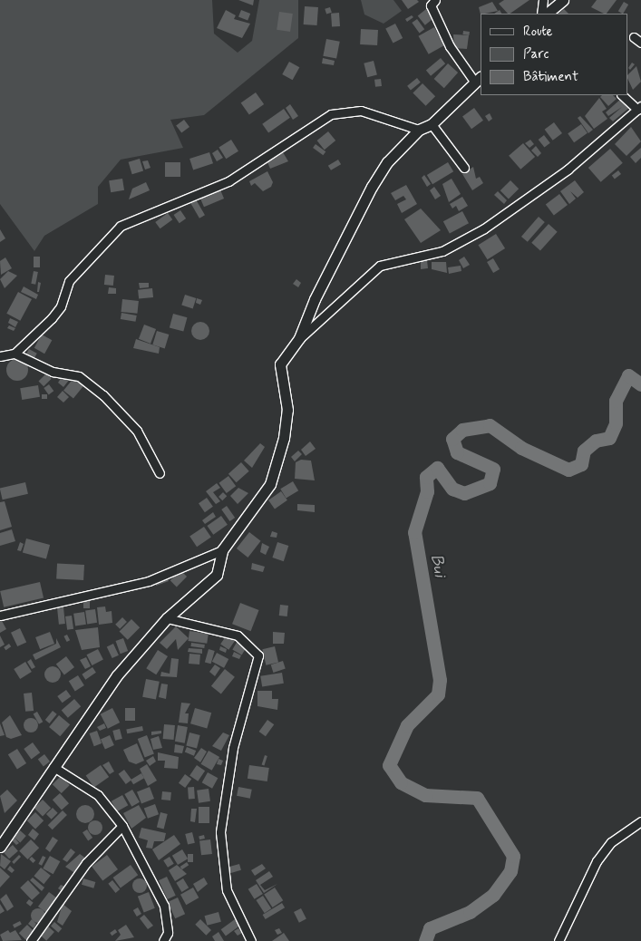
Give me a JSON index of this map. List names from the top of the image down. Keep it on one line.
{"water":["Bui"],"legend":["Route","Parc","Bâtiment"]}
